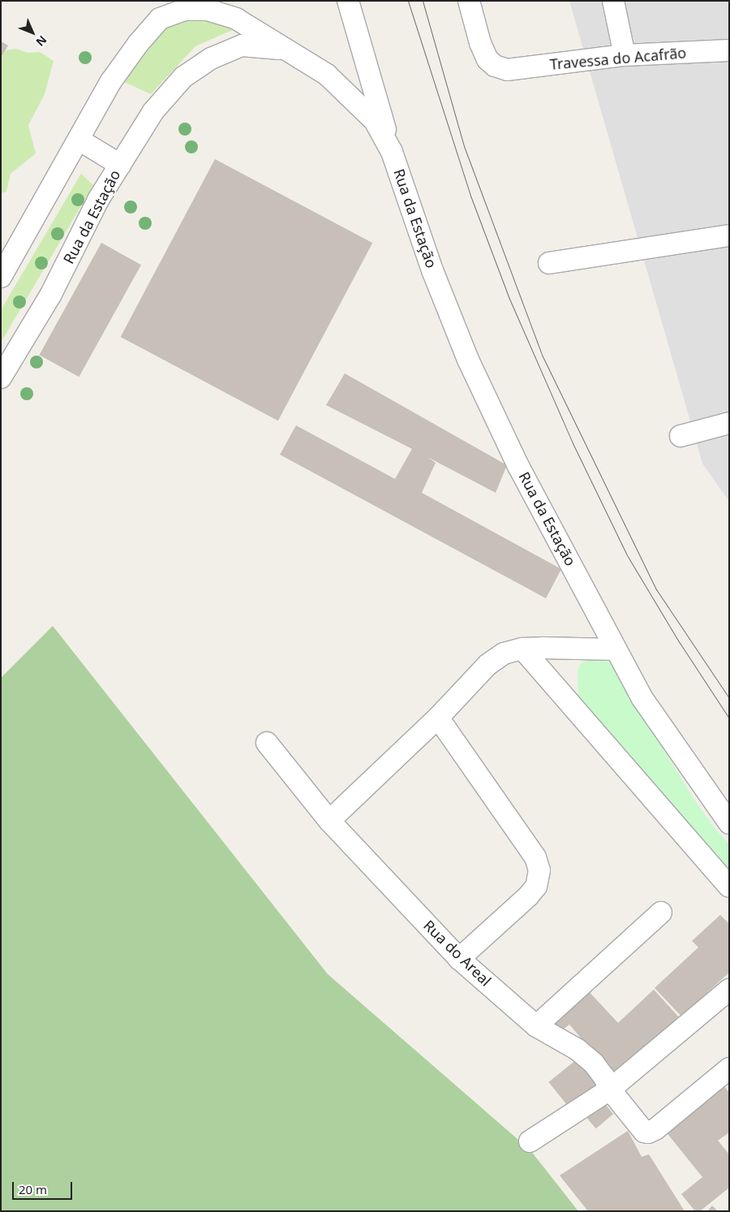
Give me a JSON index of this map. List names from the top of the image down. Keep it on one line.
{"streets":{"street":["Travessa do Acafrão","Rua da Estação","Rua do Areal"]},"scale_bar":"20 m","north":"bottom right"}
